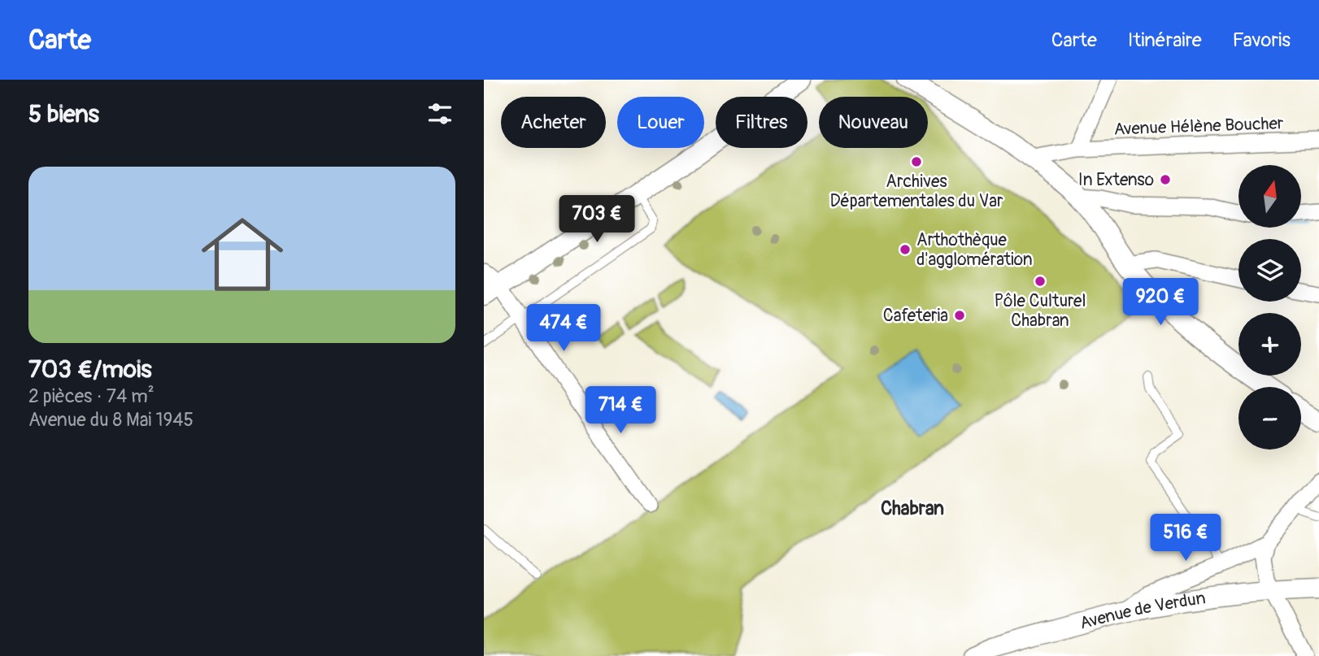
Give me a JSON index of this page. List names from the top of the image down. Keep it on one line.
{"streets":{"street":["Avenue Hélène Boucher","Avenue de Verdun"]},"districts":["Chabran"],"places":["Archives Départementales du Var","In Extenso","Arthothèque d'agglomération","Pôle Culturel Chabran","Cafeteria"],"north":"top","page":{"header":"Carte","nav":["Carte","Itinéraire","Favoris"],"heading":"5 biens","chip":["Acheter","Louer","Filtres","Nouveau"],"list":[{"name":"703 €/mois","note":"2 pièces · 74 m² · Avenue du 8 Mai 1945"}],"map_buttons":["+","−"],"price":["703 €","920 €","474 €","714 €","516 €"]}}
